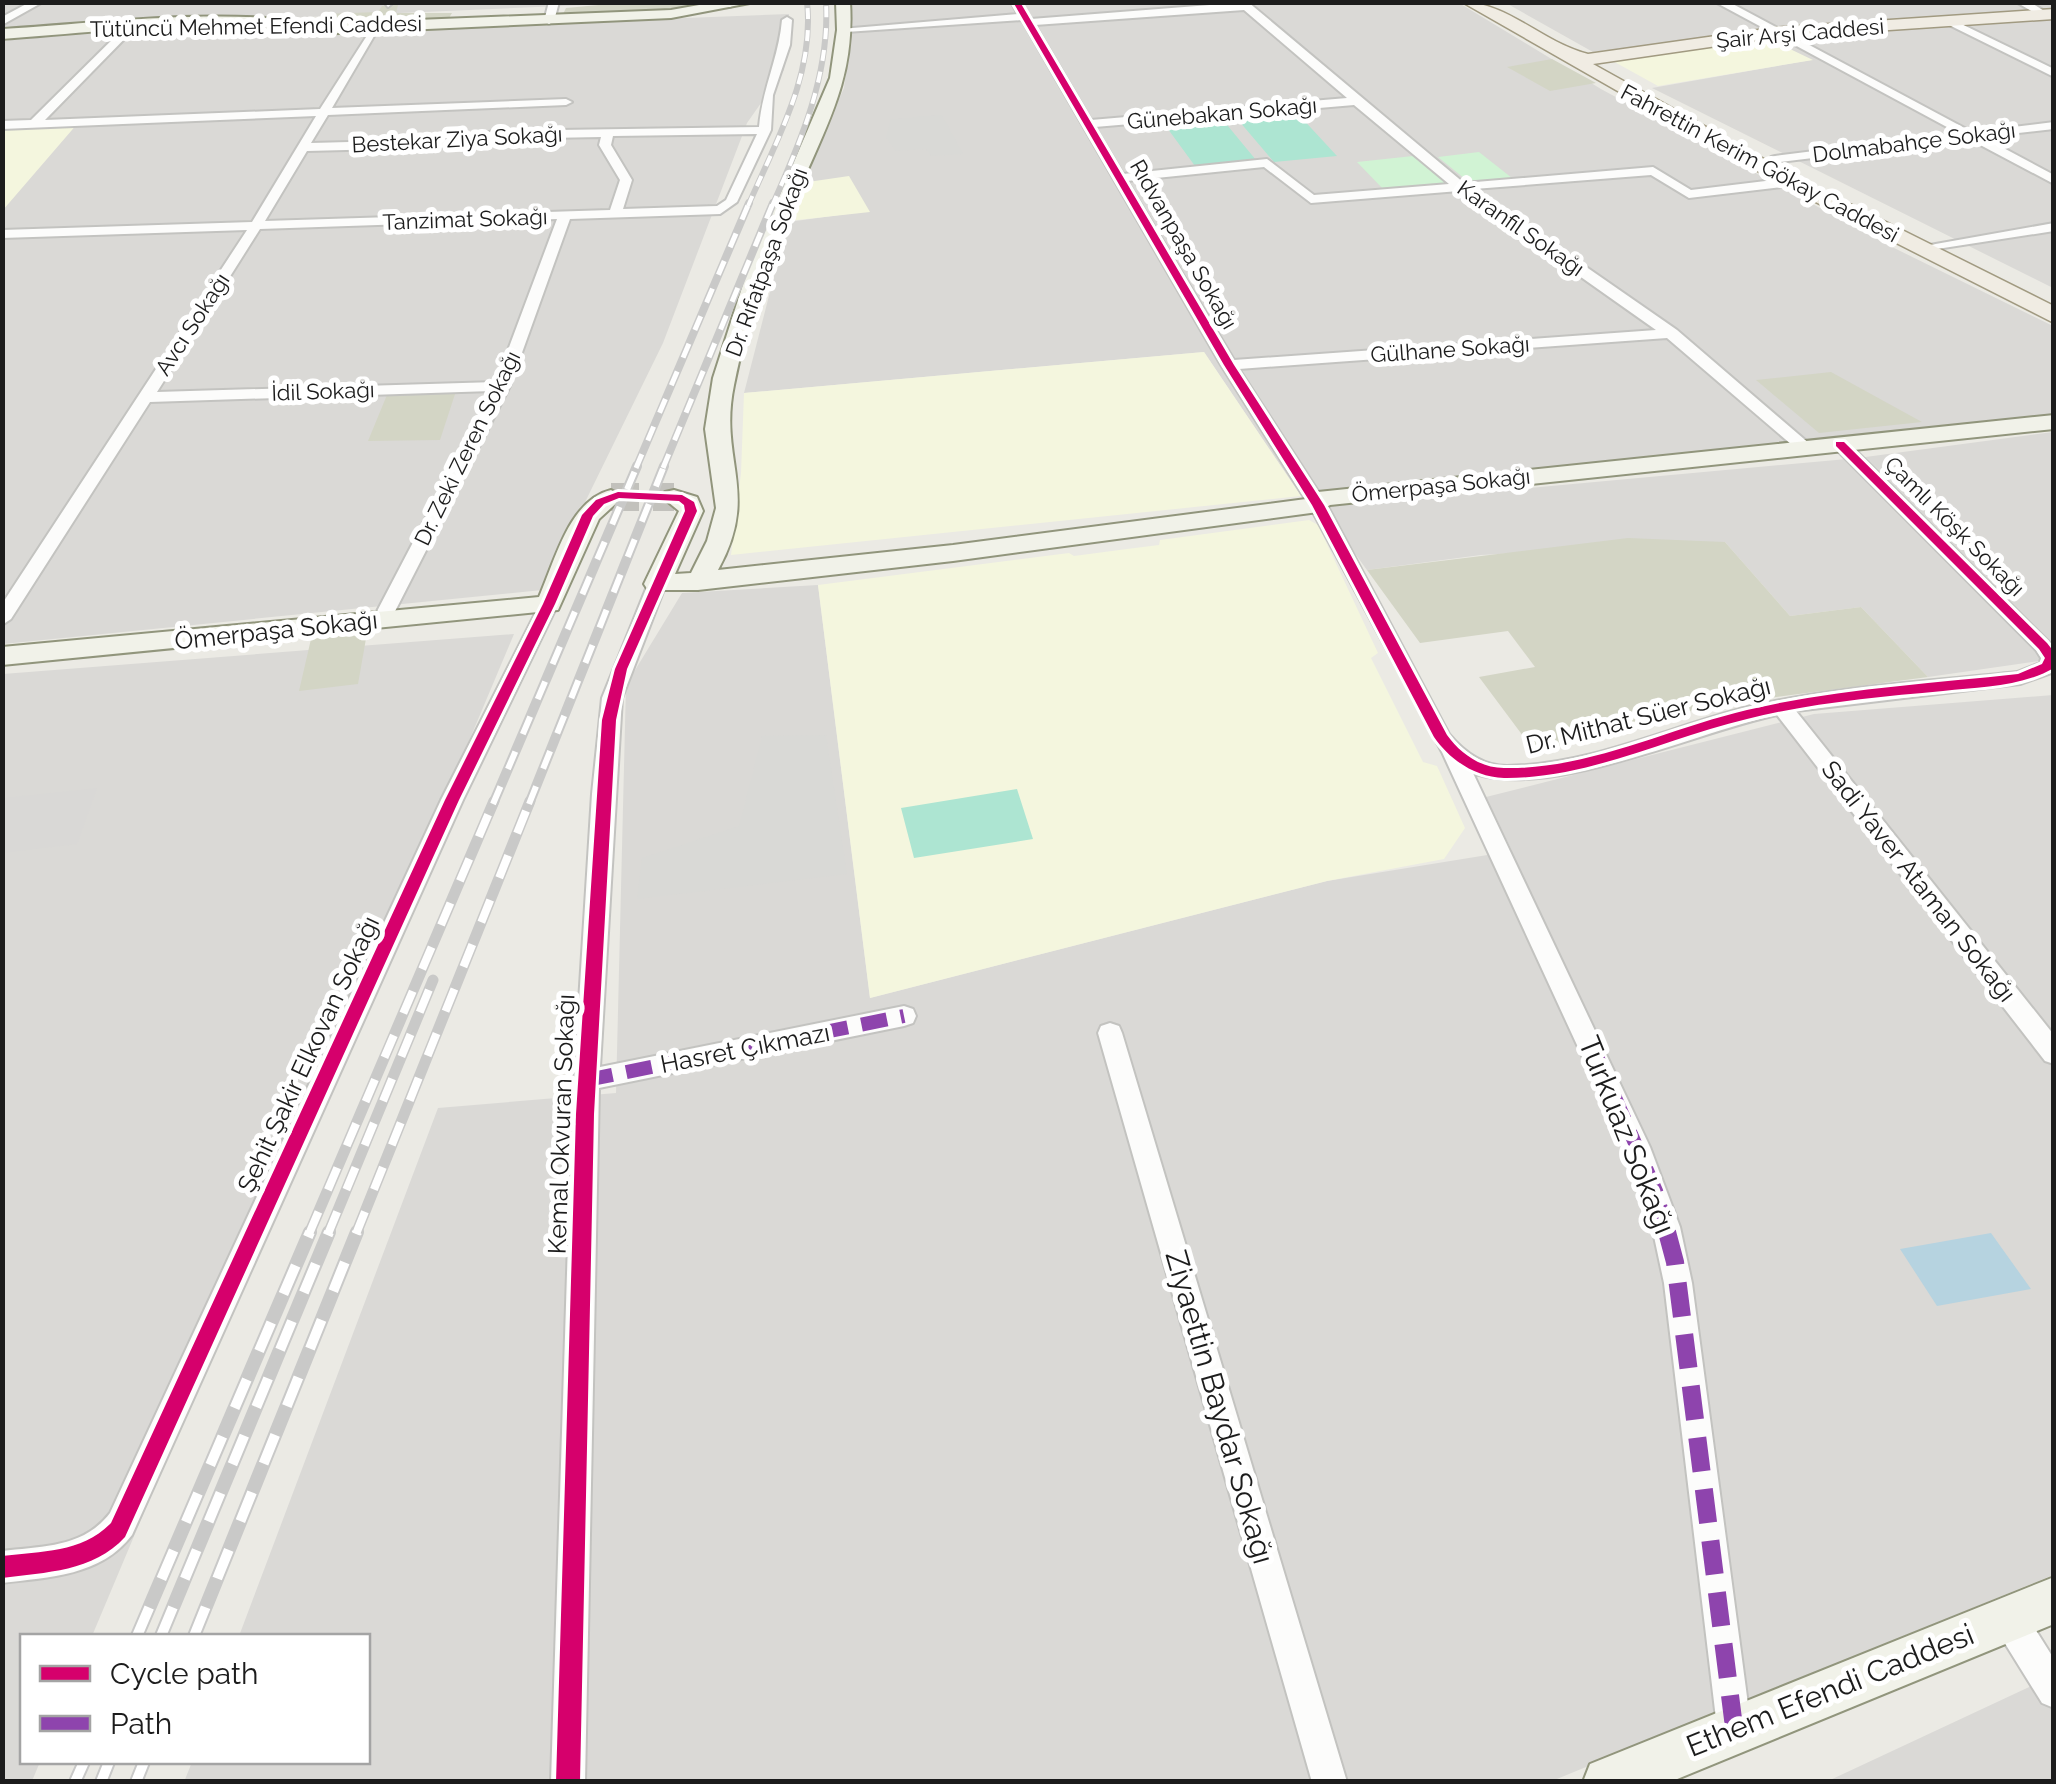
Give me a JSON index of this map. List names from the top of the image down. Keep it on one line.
{"streets":{"main road":["Şair Arşi Caddesi","Fahrettin Kerim Gökay Caddesi"],"street":["Tütüncü Mehmet Efendi Caddesi","Günebakan Sokağı","Bestekar Ziya Sokağı","Dolmabahçe Sokağı","Tanzimat Sokağı","Karanfil Sokağı","Rıdvanpaşa Sokağı","Dr. Rıfatpaşa Sokağı","Avcı Sokağı","Gülhane Sokağı","İdil Sokağı","Dr. Zeki Zeren Sokağı","Ömerpaşa Sokağı","Çamlı Köşk Sokağı","Dr. Mithat Süer Sokağı","Sadi Yaver Ataman Sokağı","Hasret Çıkmazı","Şehit Şakir Elkovan Sokağı","Kemal Okvuran Sokağı","Turkuaz Sokağı","Ziyaettin Baydar Sokağı","Ethem Efendi Caddesi"]},"crossings":[["Tütüncü Mehmet Efendi Caddesi","Avcı Sokağı"],["Şair Arşi Caddesi","Fahrettin Kerim Gökay Caddesi"],["Günebakan Sokağı","Karanfil Sokağı"],["Günebakan Sokağı","Rıdvanpaşa Sokağı"],["Bestekar Ziya Sokağı","Tanzimat Sokağı"],["Bestekar Ziya Sokağı","Avcı Sokağı"],["Dolmabahçe Sokağı","Fahrettin Kerim Gökay Caddesi"],["Tanzimat Sokağı","Avcı Sokağı"],["Tanzimat Sokağı","Dr. Zeki Zeren Sokağı"],["Karanfil Sokağı","Gülhane Sokağı"],["Karanfil Sokağı","Ömerpaşa Sokağı"],["Rıdvanpaşa Sokağı","Gülhane Sokağı"],["Rıdvanpaşa Sokağı","Ömerpaşa Sokağı"],["Dr. Rıfatpaşa Sokağı","Ömerpaşa Sokağı"],["Avcı Sokağı","İdil Sokağı"],["İdil Sokağı","Dr. Zeki Zeren Sokağı"],["Dr. Zeki Zeren Sokağı","Ömerpaşa Sokağı"],["Ömerpaşa Sokağı","Çamlı Köşk Sokağı"],["Ömerpaşa Sokağı","Şehit Şakir Elkovan Sokağı"],["Ömerpaşa Sokağı","Kemal Okvuran Sokağı"],["Dr. Mithat Süer Sokağı","Sadi Yaver Ataman Sokağı"],["Dr. Mithat Süer Sokağı","Turkuaz Sokağı"],["Hasret Çıkmazı","Kemal Okvuran Sokağı"],["Turkuaz Sokağı","Ethem Efendi Caddesi"]],"legend":["Cycle path","Path"]}
